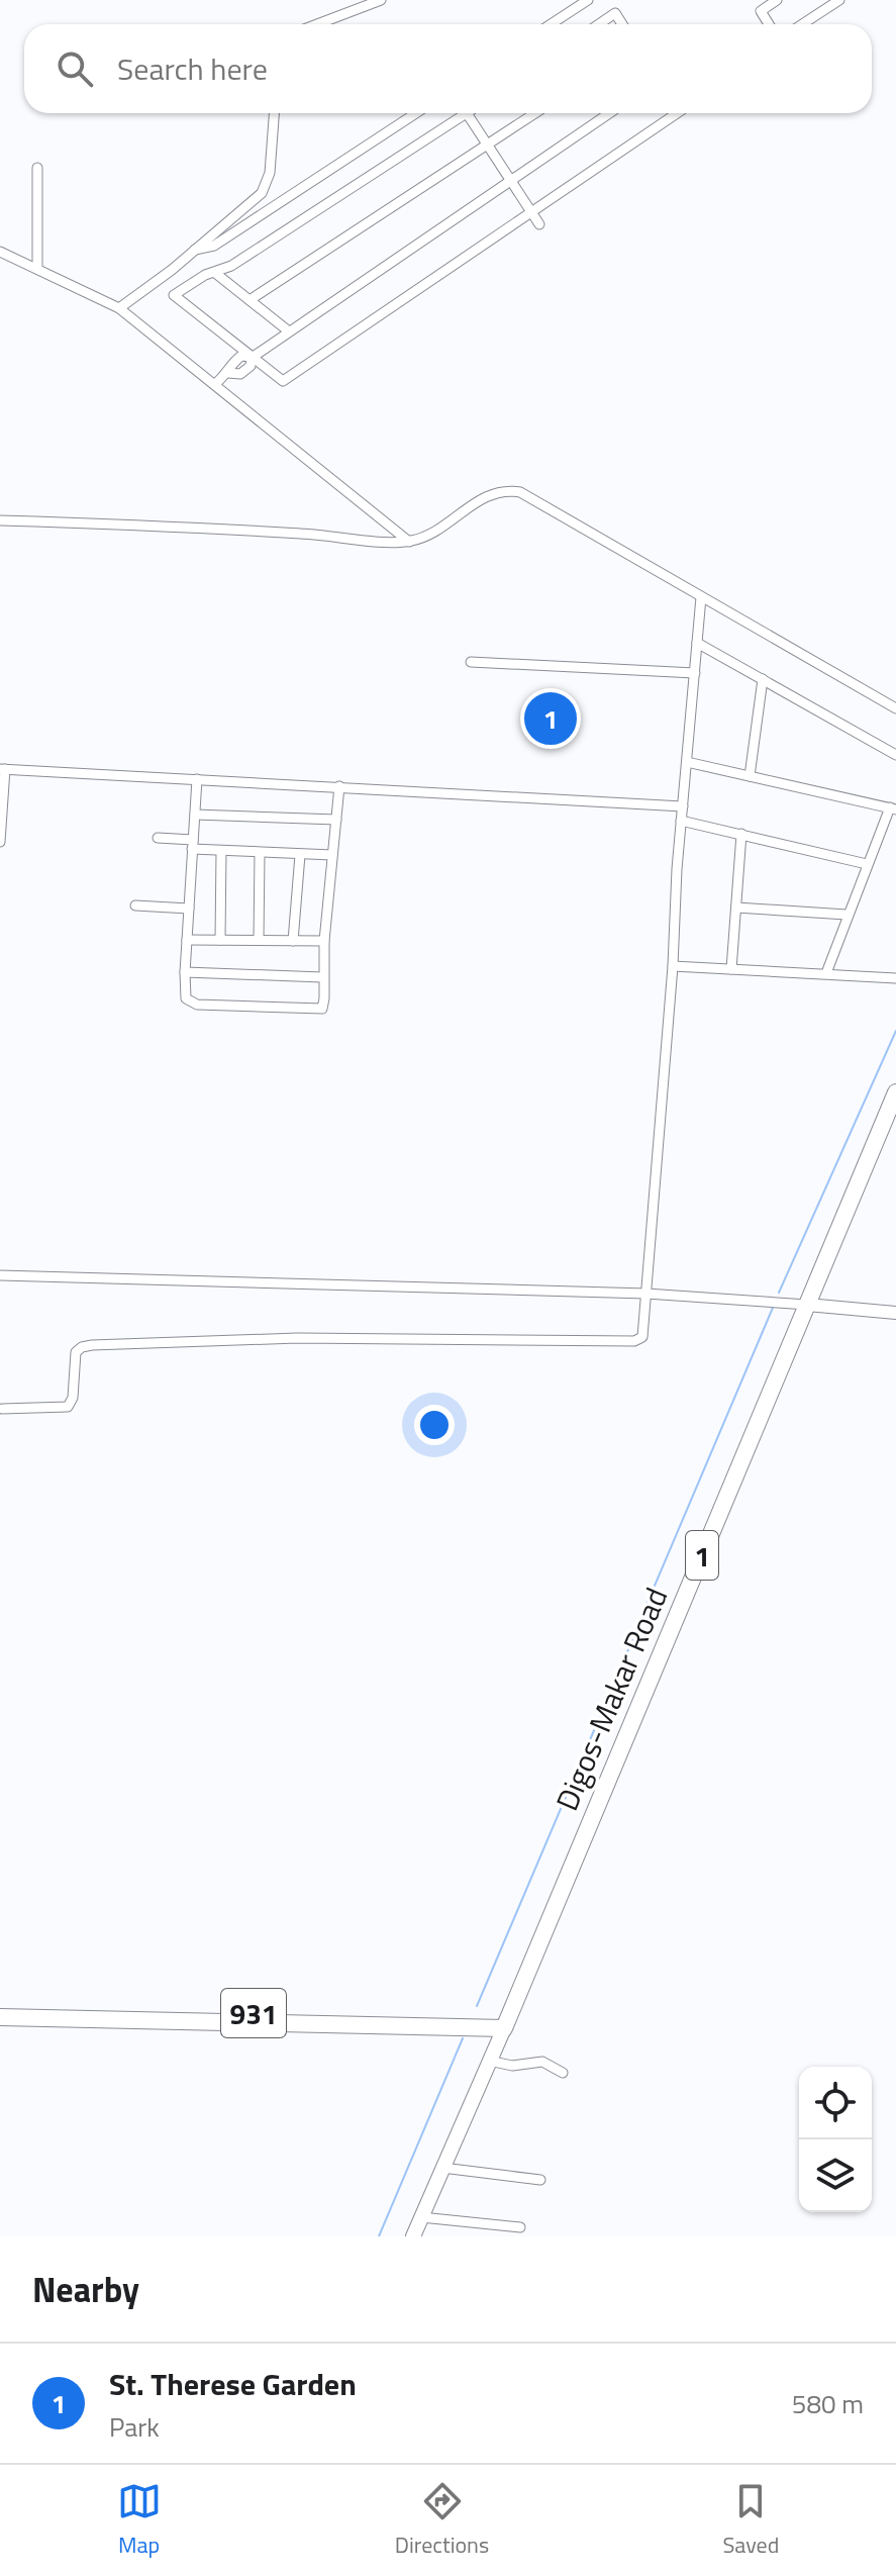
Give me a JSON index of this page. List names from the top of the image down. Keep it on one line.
{"streets":{"highway":["1","Digos-Makar Road","931"]},"crossings":[["Digos-Makar Road","931"]],"page":{"search":"Search here","pins":"1","heading":"Nearby","list":[{"mark":"1","name":"St. Therese Garden","note":"Park","value":"580 m"}],"nav":["Map","Directions","Saved"]}}
